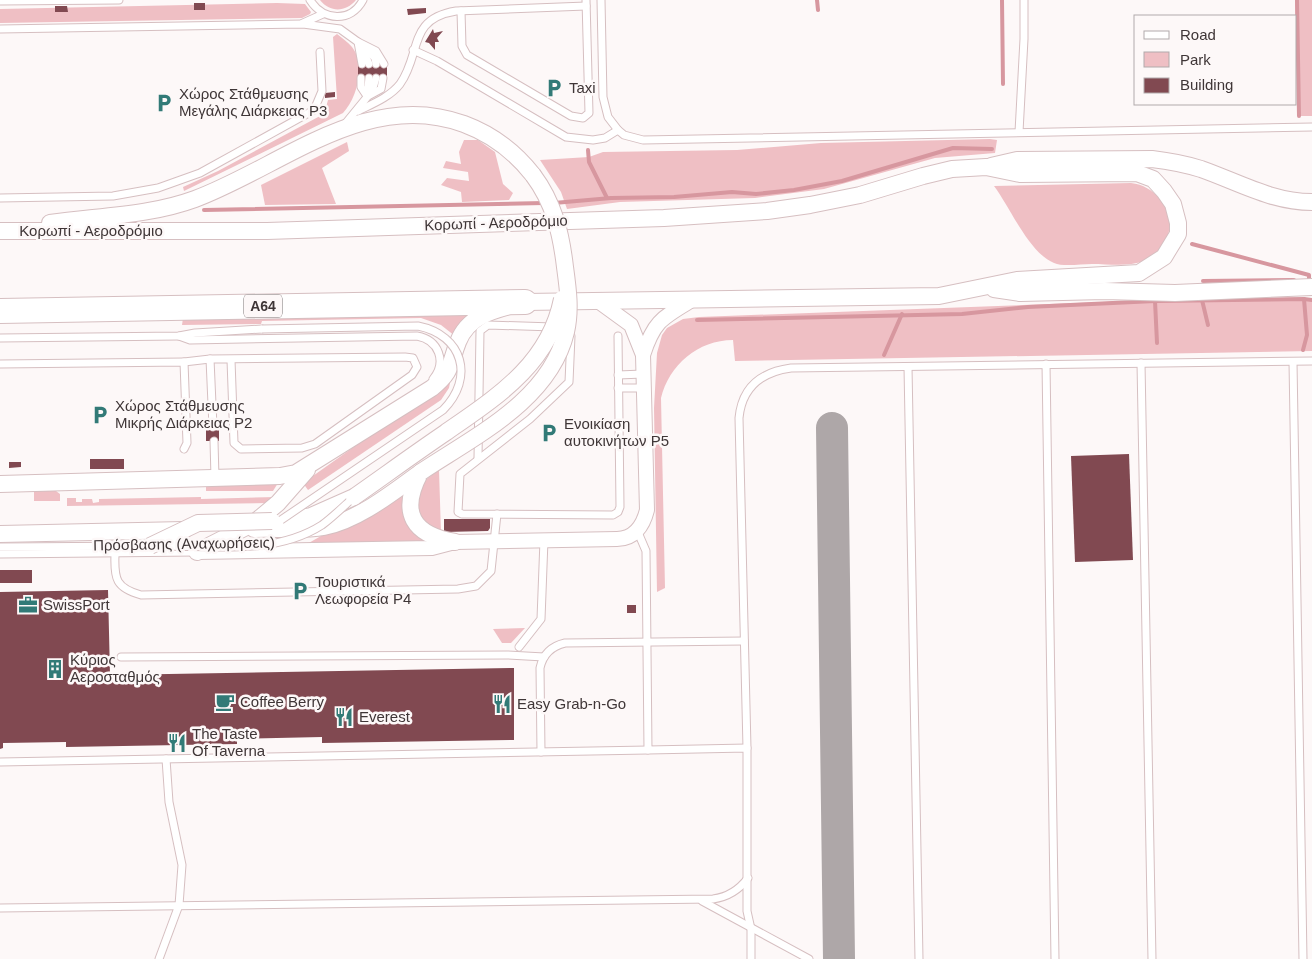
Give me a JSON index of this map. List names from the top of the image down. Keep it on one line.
{"streets":{"highway":["Α64"],"street":["Κορωπί - Αεροδρόμιο","Πρόσβασης (Αναχωρήσεις)"]},"places":{"parking":["Taxi","Χώρος Στάθμευσης Μεγάλης Διάρκειας P3","Χώρος Στάθμευσης Μικρής Διάρκειας P2","Ενοικίαση αυτοκινήτων P5","Τουριστικά Λεωφορεία P4"],"office":["SwissPort"],"building":["Κύριος Αεροσταθμός"],"cafe":["Coffee Berry"],"restaurant":["Easy Grab-n-Go","Everest","The Taste Of Taverna"]},"legend":["Road","Park","Building"]}
